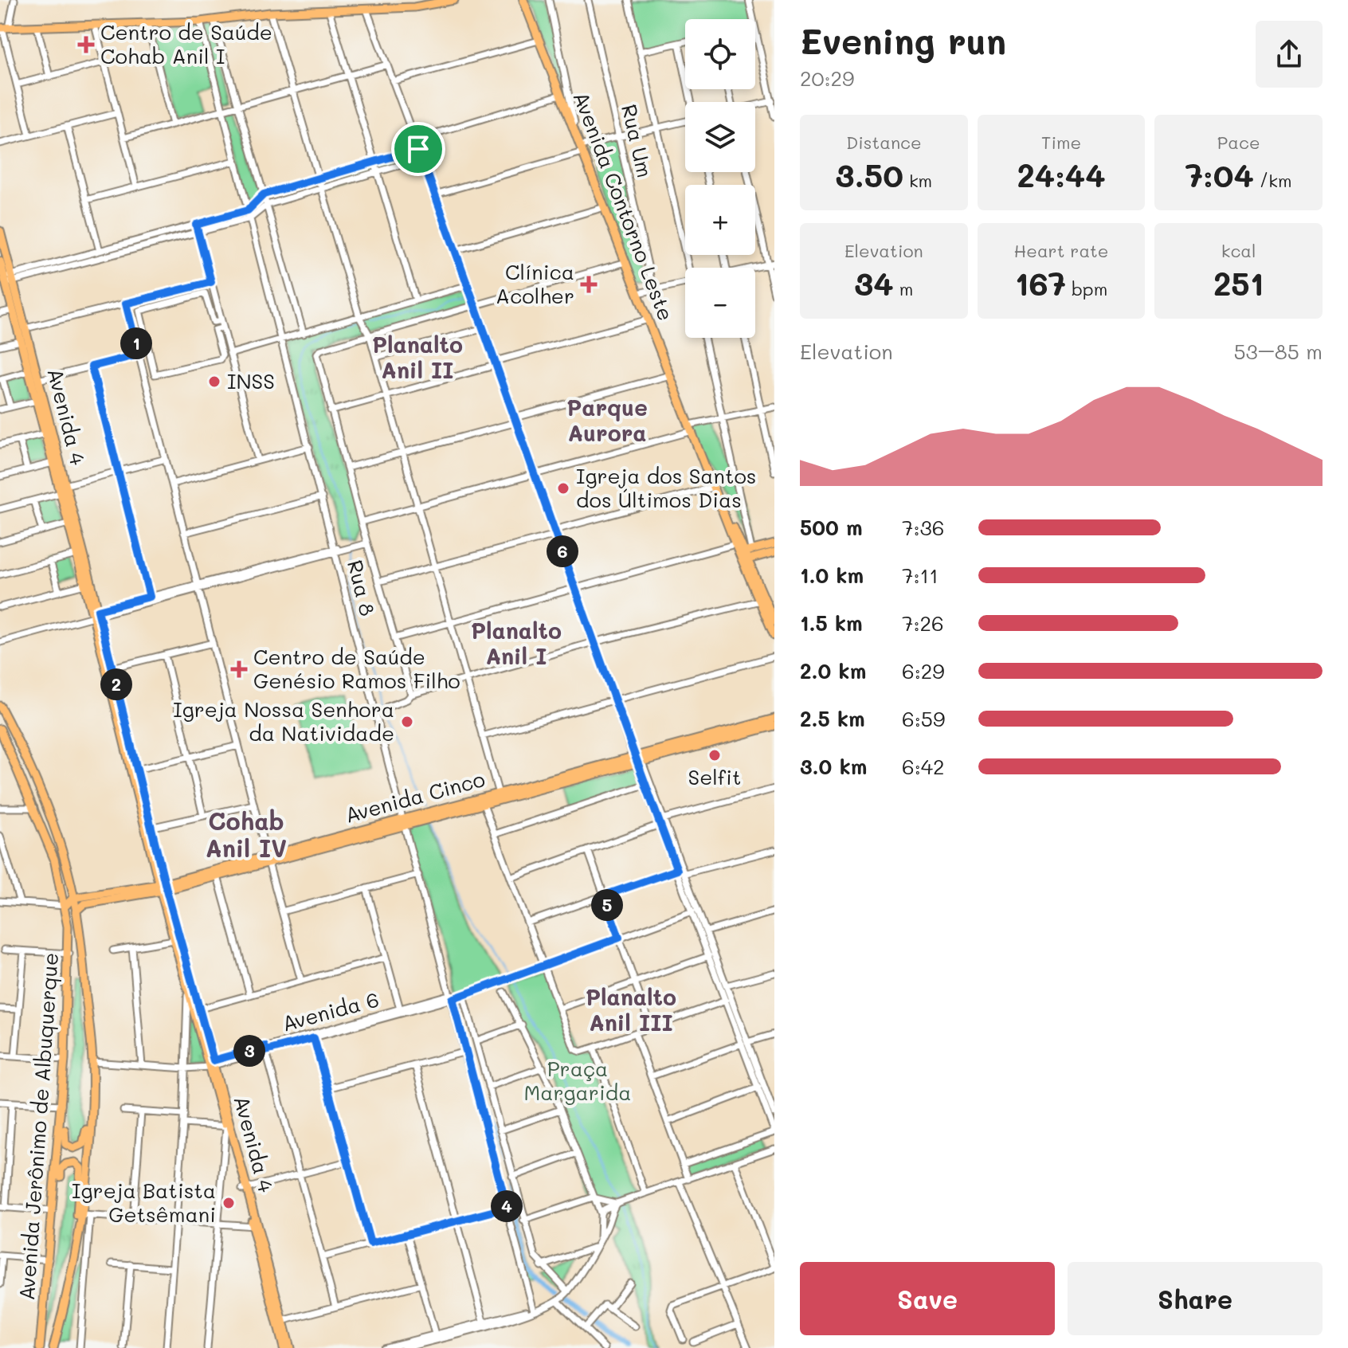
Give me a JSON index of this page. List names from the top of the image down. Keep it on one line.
{"streets":{"main road":["Avenida Contorno Leste","Avenida 4","Avenida Cinco","Avenida Jerônimo de Albuquerque"],"street":["Rua Um","Rua 8","Avenida 6"]},"crossings":[["Avenida 4","Avenida Cinco"],["Avenida 4","Avenida 6"],["Rua 8","Avenida Cinco"],["Rua 8","Avenida 6"],["Avenida Cinco","Avenida Jerônimo de Albuquerque"],["Avenida 6","Avenida Jerônimo de Albuquerque"]],"districts":["Planalto Anil II","Parque Aurora","Planalto Anil I","Cohab Anil IV","Planalto Anil III"],"parks":["Praça Margarida"],"places":{"health":["Centro de Saúde Cohab Anil I","Clínica Acolher","Centro de Saúde Genésio Ramos Filho"],"other":["INSS","Igreja dos Santos dos Últimos Dias","Igreja Nossa Senhora da Natividade","Selfit","Igreja Batista Getsêmani"]},"page":{"heading":["Evening run","20:29"],"map_buttons":["+","−"],"stats":[["Distance","3.50 km"],["Time","24:44"],["Pace","7:04 /km"],["Elevation","34 m"],["Heart rate","167 bpm"],["kcal","251"]],"chart":["Elevation","53–85 m"],"pins":["1","6","2","5","3","4"],"list":[{"name":"500 m","note":"7:36"},{"name":"1.0 km","note":"7:11"},{"name":"1.5 km","note":"7:26"},{"name":"2.0 km","note":"6:29"},{"name":"2.5 km","note":"6:59"},{"name":"3.0 km","note":"6:42"}],"buttons":["Save","Share"]}}
